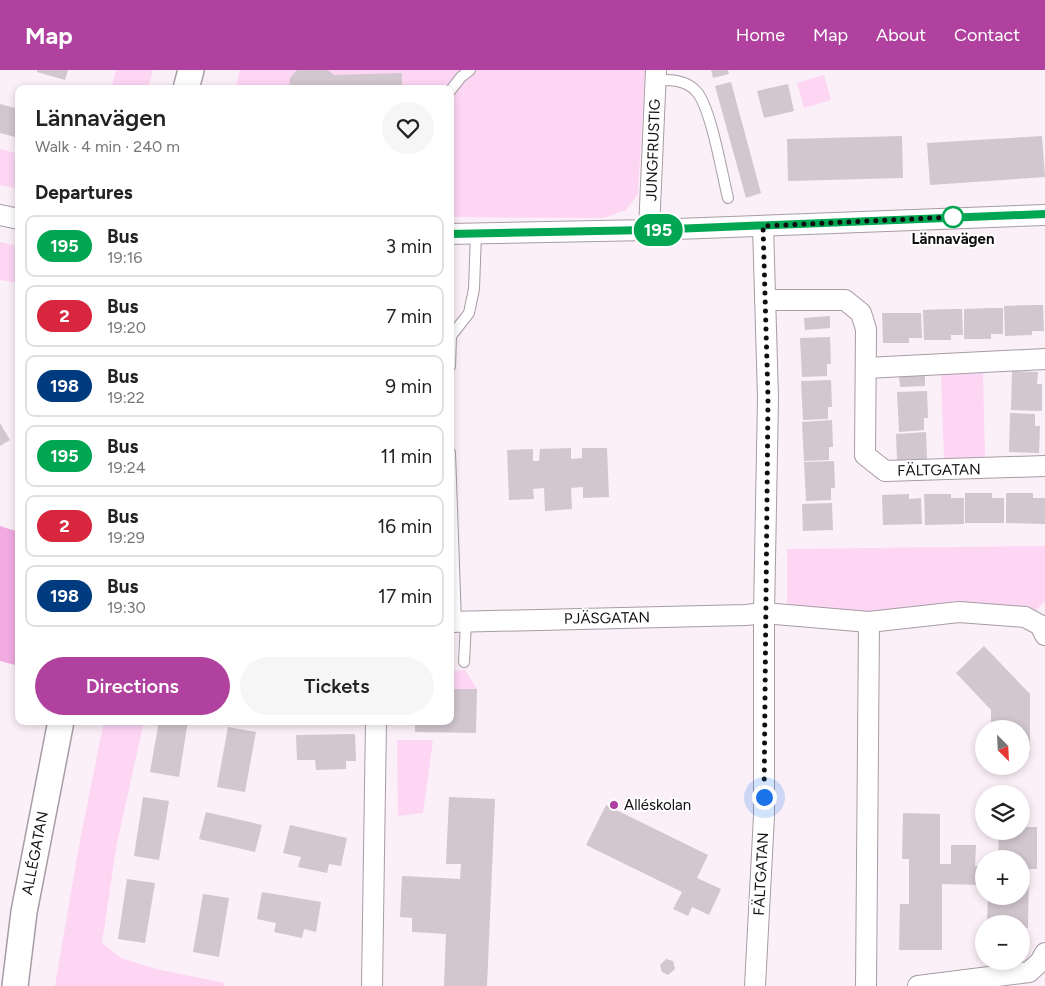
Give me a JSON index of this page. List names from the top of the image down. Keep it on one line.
{"streets":{"street":["JUNGFRUSTIG","FÄLTGATAN","PJÄSGATAN","ALLÉGATAN"]},"crossings":[["FÄLTGATAN","PJÄSGATAN"]],"places":["Lännavägen","Alléskolan"],"lines":["bus line 195"],"north":"bottom right","page":{"header":"Map","nav":["Home","Map","About","Contact"],"on_map":"195","heading":[["Lännavägen","Walk · 4 min · 240 m"],"Departures"],"list":[{"mark":"195","name":"Bus","note":"19:16","value":"3 min"},{"mark":"2","name":"Bus","note":"19:20","value":"7 min"},{"mark":"198","name":"Bus","note":"19:22","value":"9 min"},{"mark":"195","name":"Bus","note":"19:24","value":"11 min"},{"mark":"2","name":"Bus","note":"19:29","value":"16 min"},{"mark":"198","name":"Bus","note":"19:30","value":"17 min"}],"buttons":["Directions","Tickets"],"map_buttons":["+","−"]}}
